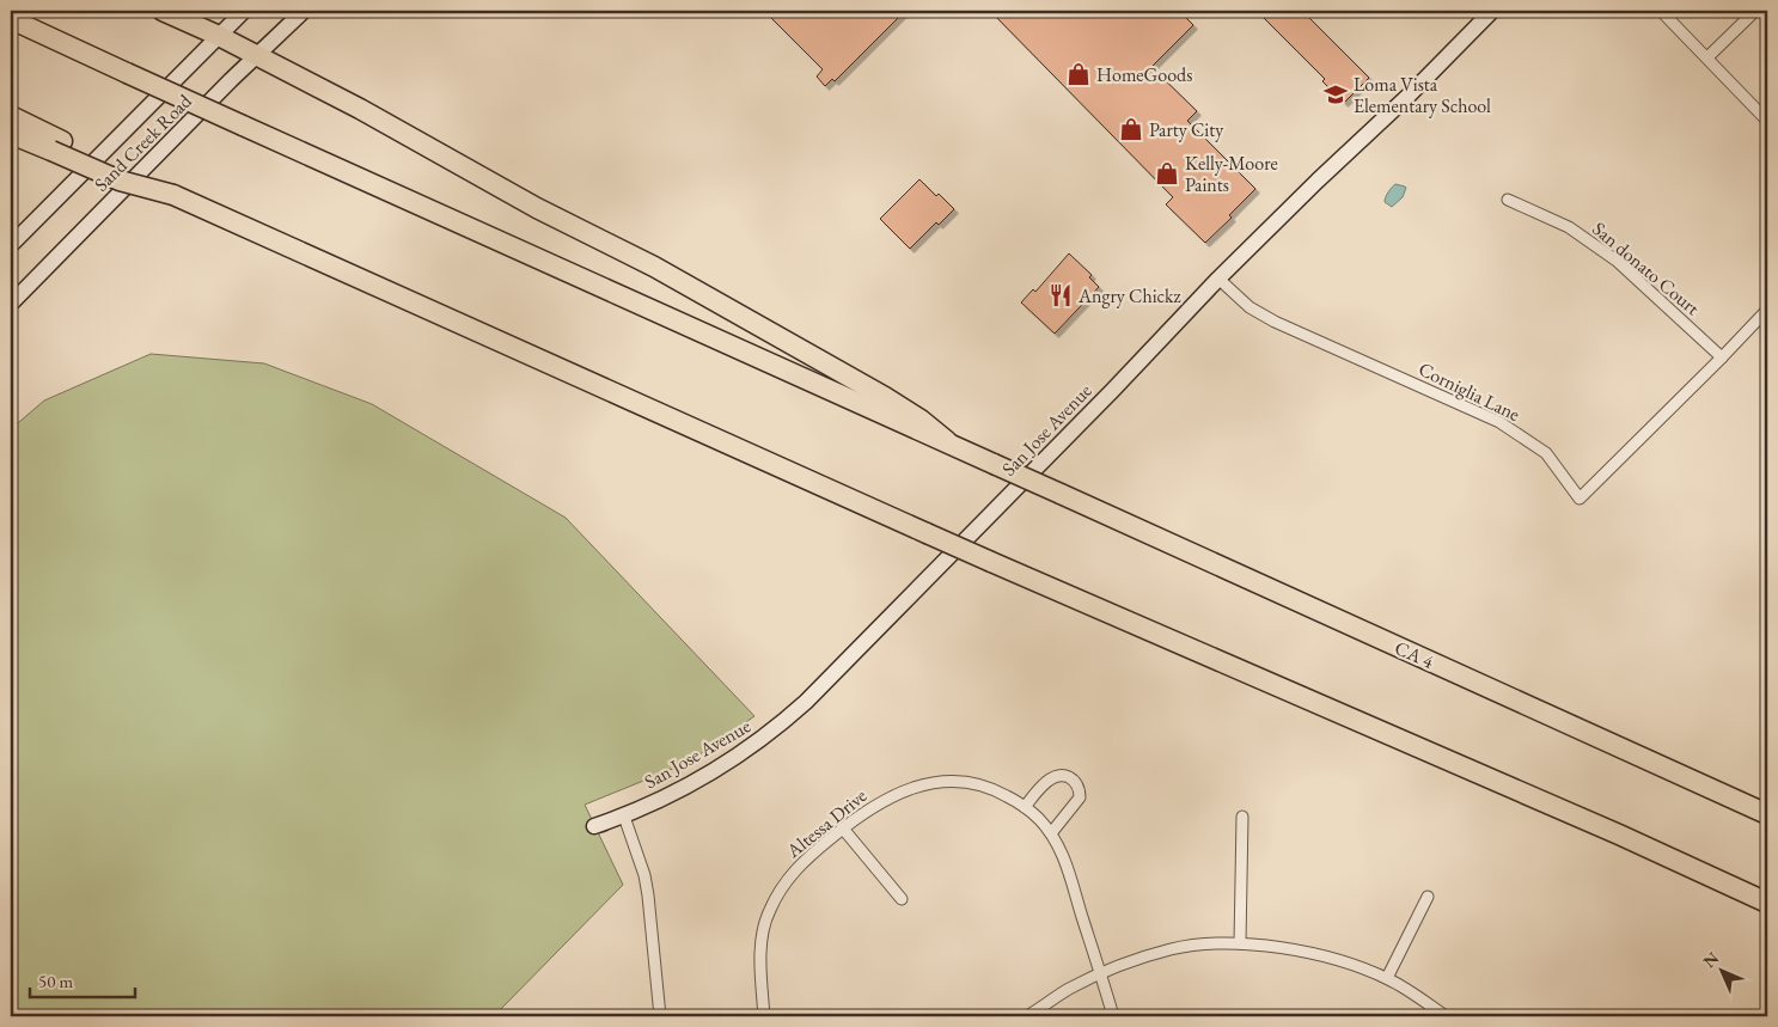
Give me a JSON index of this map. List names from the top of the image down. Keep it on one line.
{"streets":{"highway":["CA 4"],"street":["Sand Creek Road","San donato Court","Corniglia Lane","San Jose Avenue","Altessa Drive"]},"crossings":[["San donato Court","Corniglia Lane"],["Corniglia Lane","San Jose Avenue"]],"places":{"shop":["HomeGoods","Party City","Kelly-Moore Paints"],"school or university":["Loma Vista Elementary School"],"restaurant":["Angry Chickz"]},"scale_bar":"50 m","north":"top left"}
